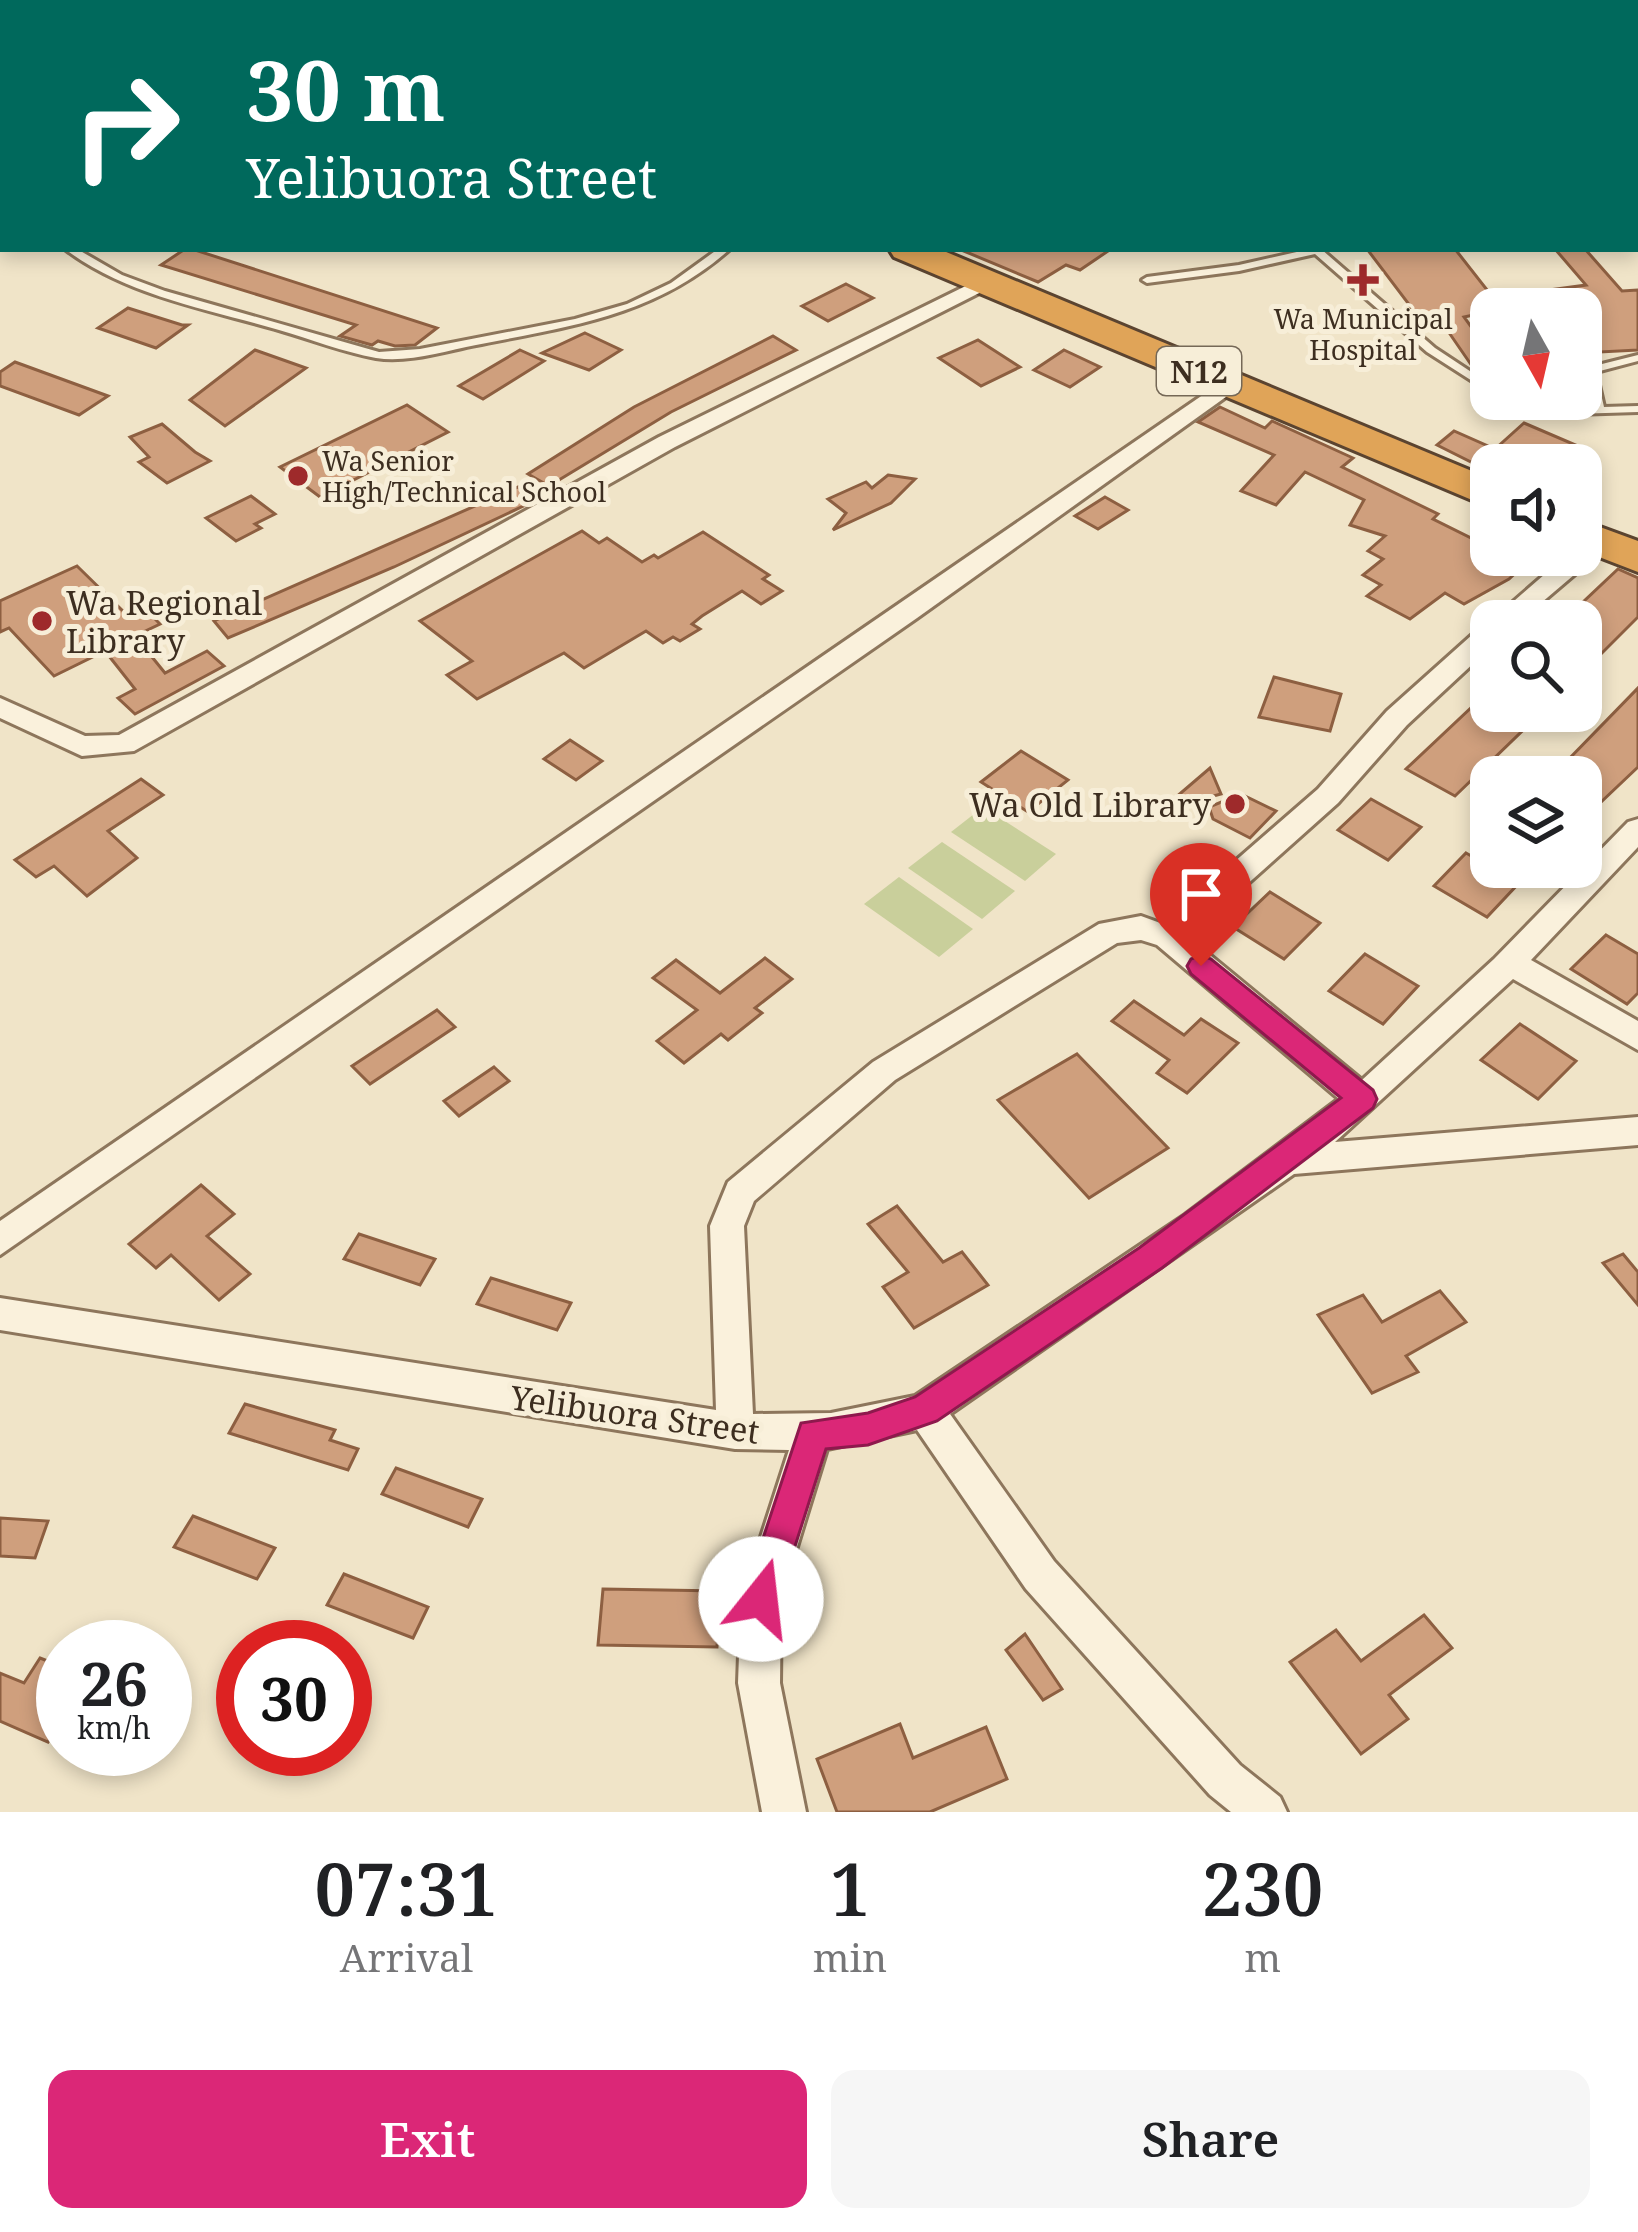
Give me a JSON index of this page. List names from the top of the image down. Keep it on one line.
{"streets":{"highway":["N12"],"street":["Yelibuora Street"]},"places":{"health":["Wa Municipal Hospital"],"other":["Wa Senior High/Technical School","Wa Regional Library","Wa Old Library"]},"north":"bottom","page":{"turn":["30 m","Yelibuora Street"],"speed":"26 km/h","limit":"30","eta":["07:31","Arrival","1","min","230","m"],"buttons":["Exit","Share"]}}
